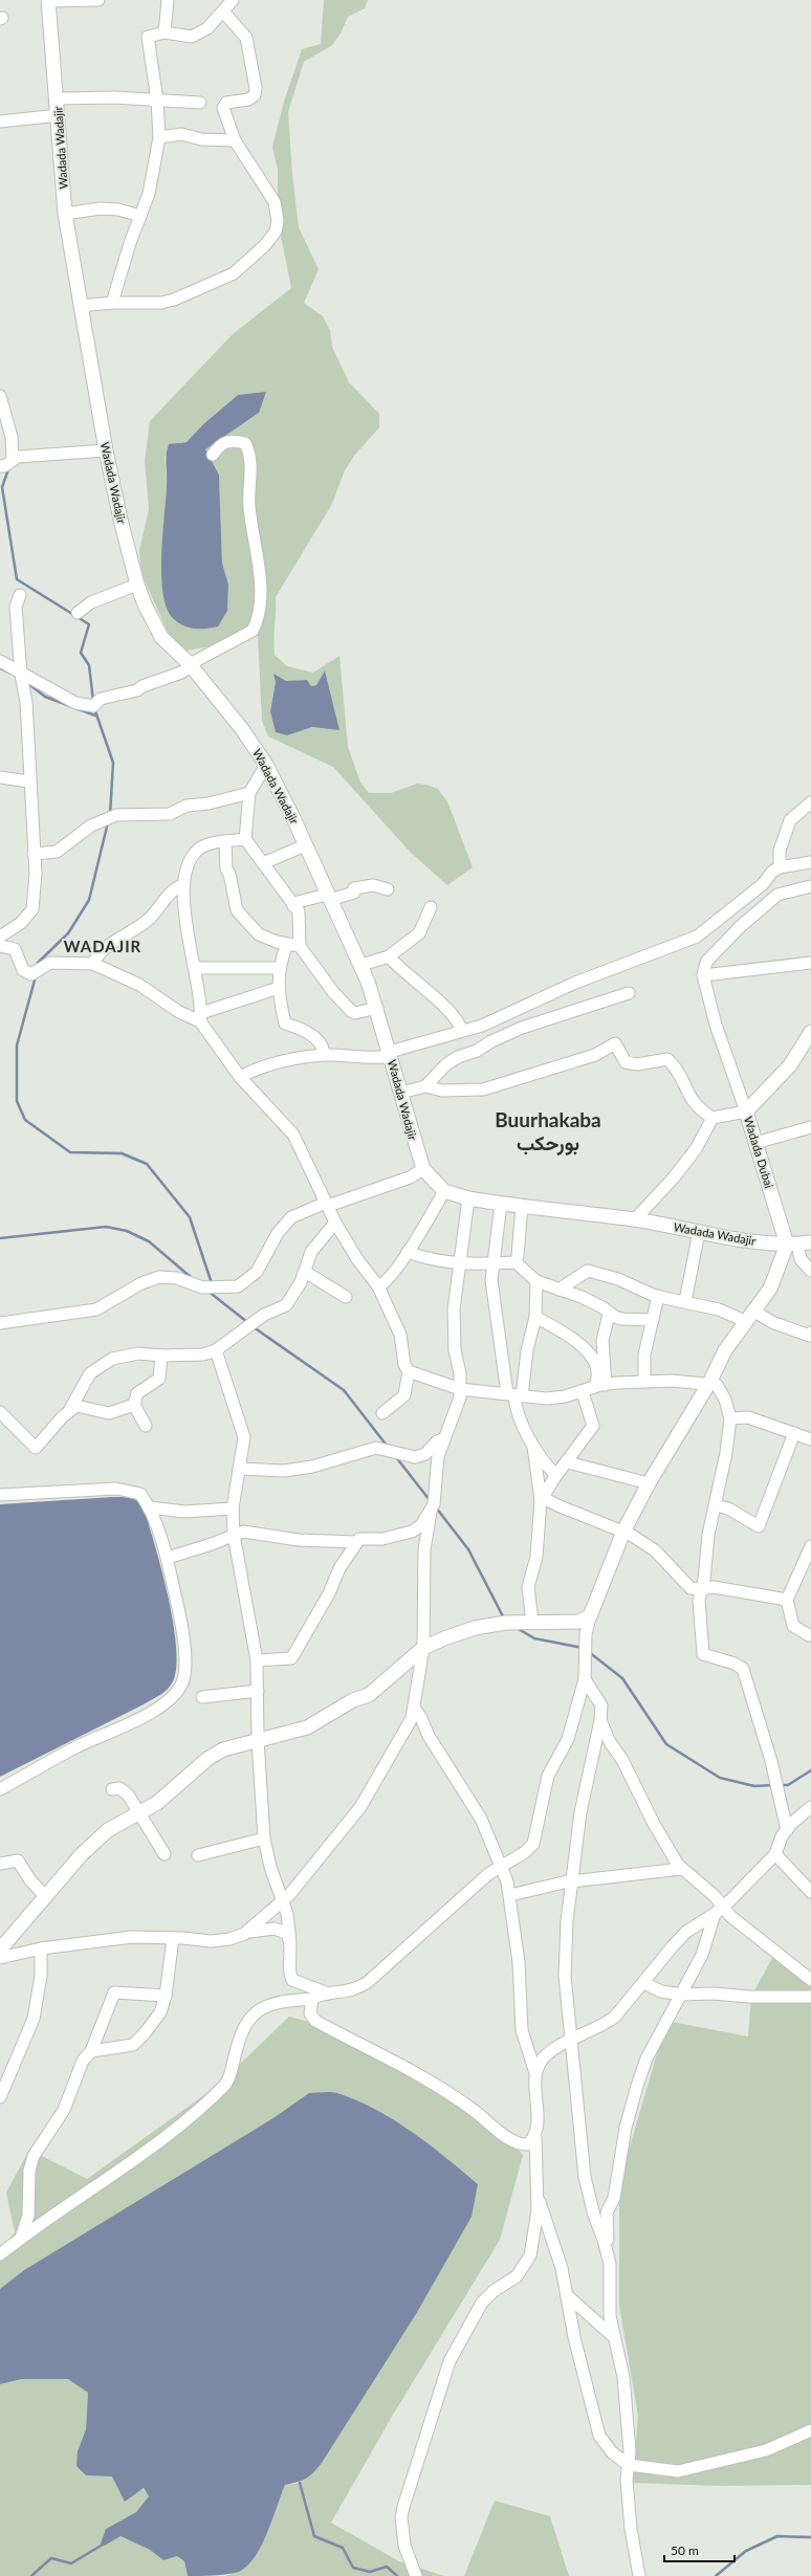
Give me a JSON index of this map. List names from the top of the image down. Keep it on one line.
{"streets":{"street":["Wadada Wadajir","Wadada Dubai"]},"crossings":[["Wadada Wadajir","Wadada Dubai"]],"districts":["WADAJIR","Buurhakaba بورحكب"],"scale_bar":"50 m"}
